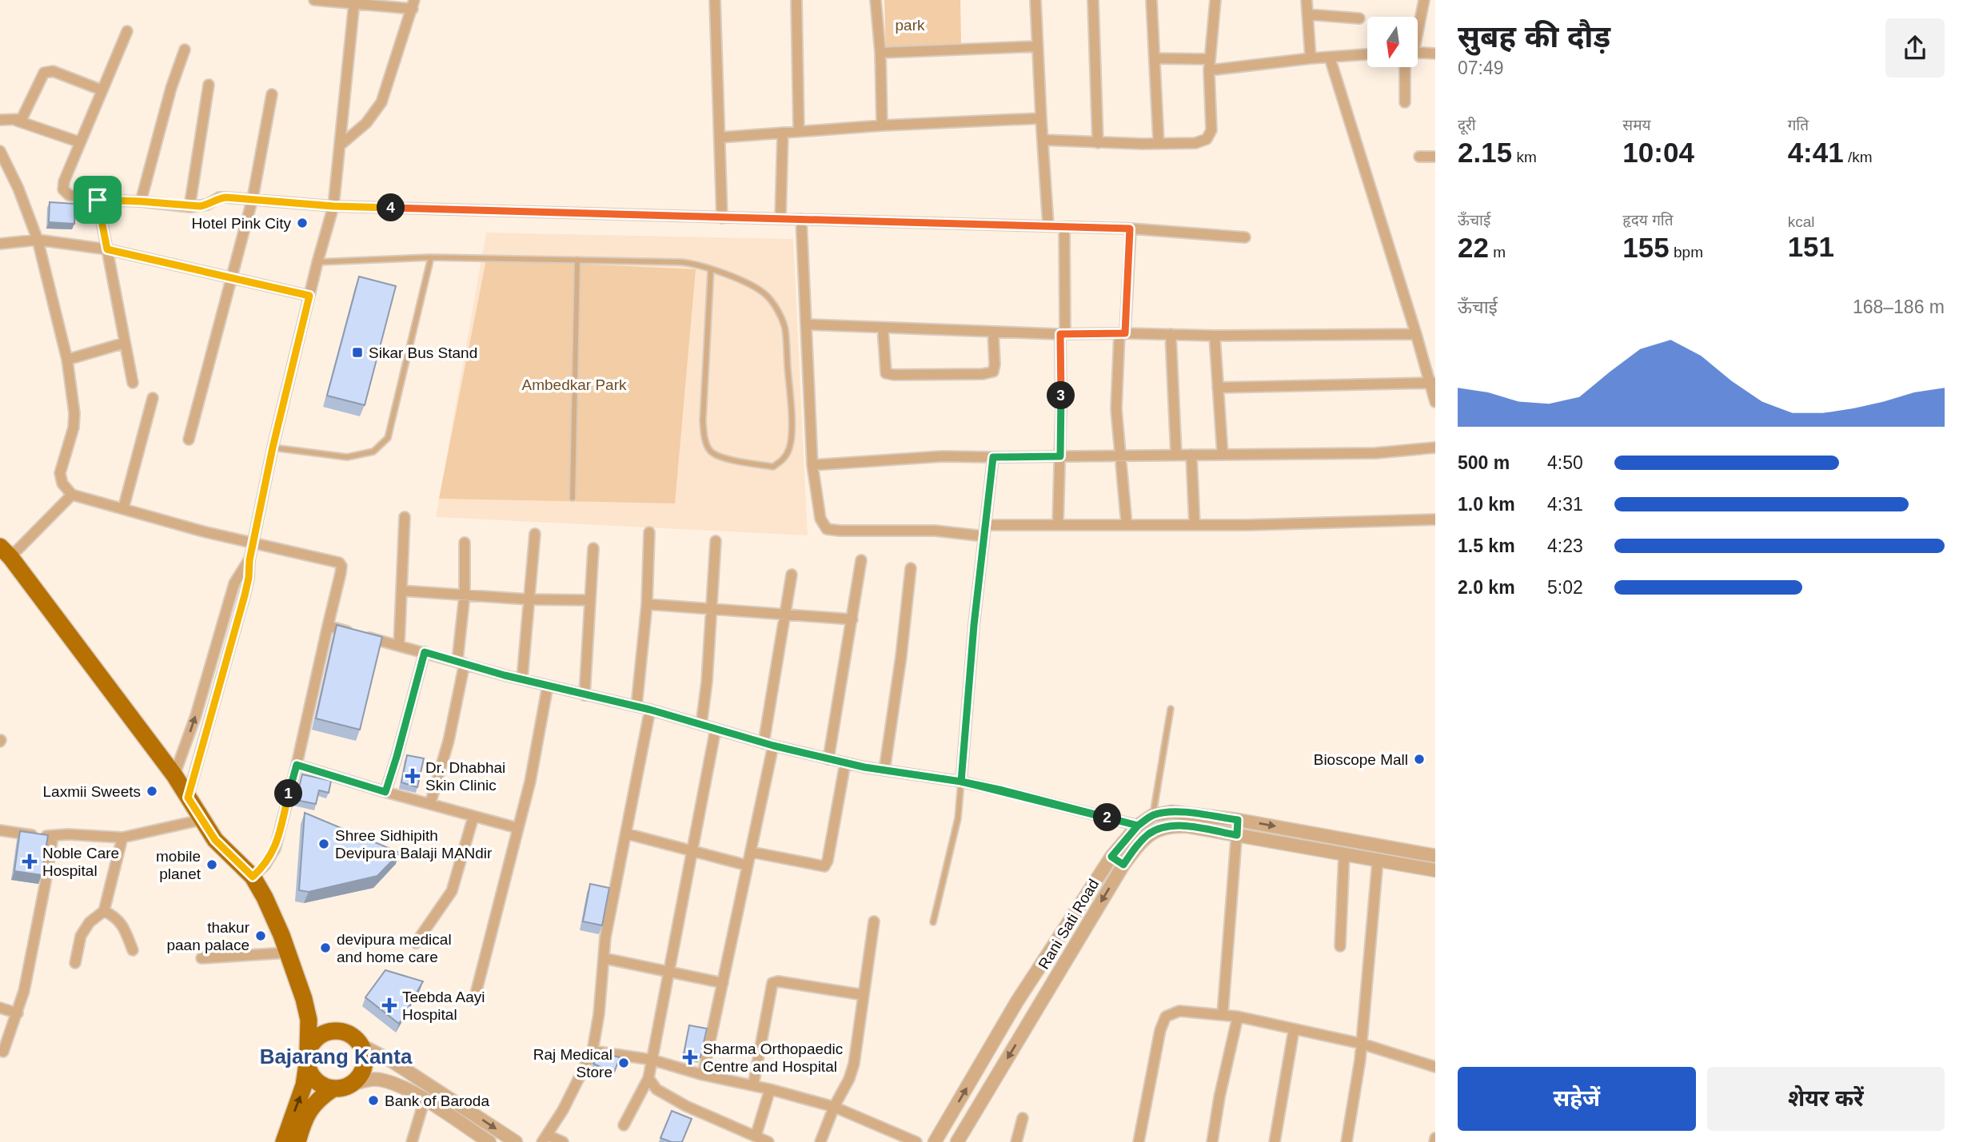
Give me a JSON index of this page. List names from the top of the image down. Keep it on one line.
{"streets":{"street":["Rani Sati Road"]},"districts":["Bajarang Kanta"],"parks":["park","Ambedkar Park"],"places":{"other":["Hotel Pink City","Bioscope Mall","Laxmii Sweets","Shree Sidhipith Devipura Balaji MANdir","mobile planet","thakur paan palace","devipura medical and home care","Raj Medical Store","Bank of Baroda"],"transit":["Sikar Bus Stand"],"health":["Dr. Dhabhai Skin Clinic","Noble Care Hospital","Teebda Aayi Hospital","Sharma Orthopaedic Centre and Hospital"]},"north":"bottom","page":{"heading":["सुबह की दौड़","07:49"],"stats":[["दूरी","2.15 km"],["समय","10:04"],["गति","4:41 /km"],["ऊँचाई","22 m"],["हृदय गति","155 bpm"],["kcal","151"]],"pins":["4","3","1","2"],"chart":["ऊँचाई","168–186 m"],"list":[{"name":"500 m","note":"4:50"},{"name":"1.0 km","note":"4:31"},{"name":"1.5 km","note":"4:23"},{"name":"2.0 km","note":"5:02"}],"buttons":["सहेजें","शेयर करें"]}}
